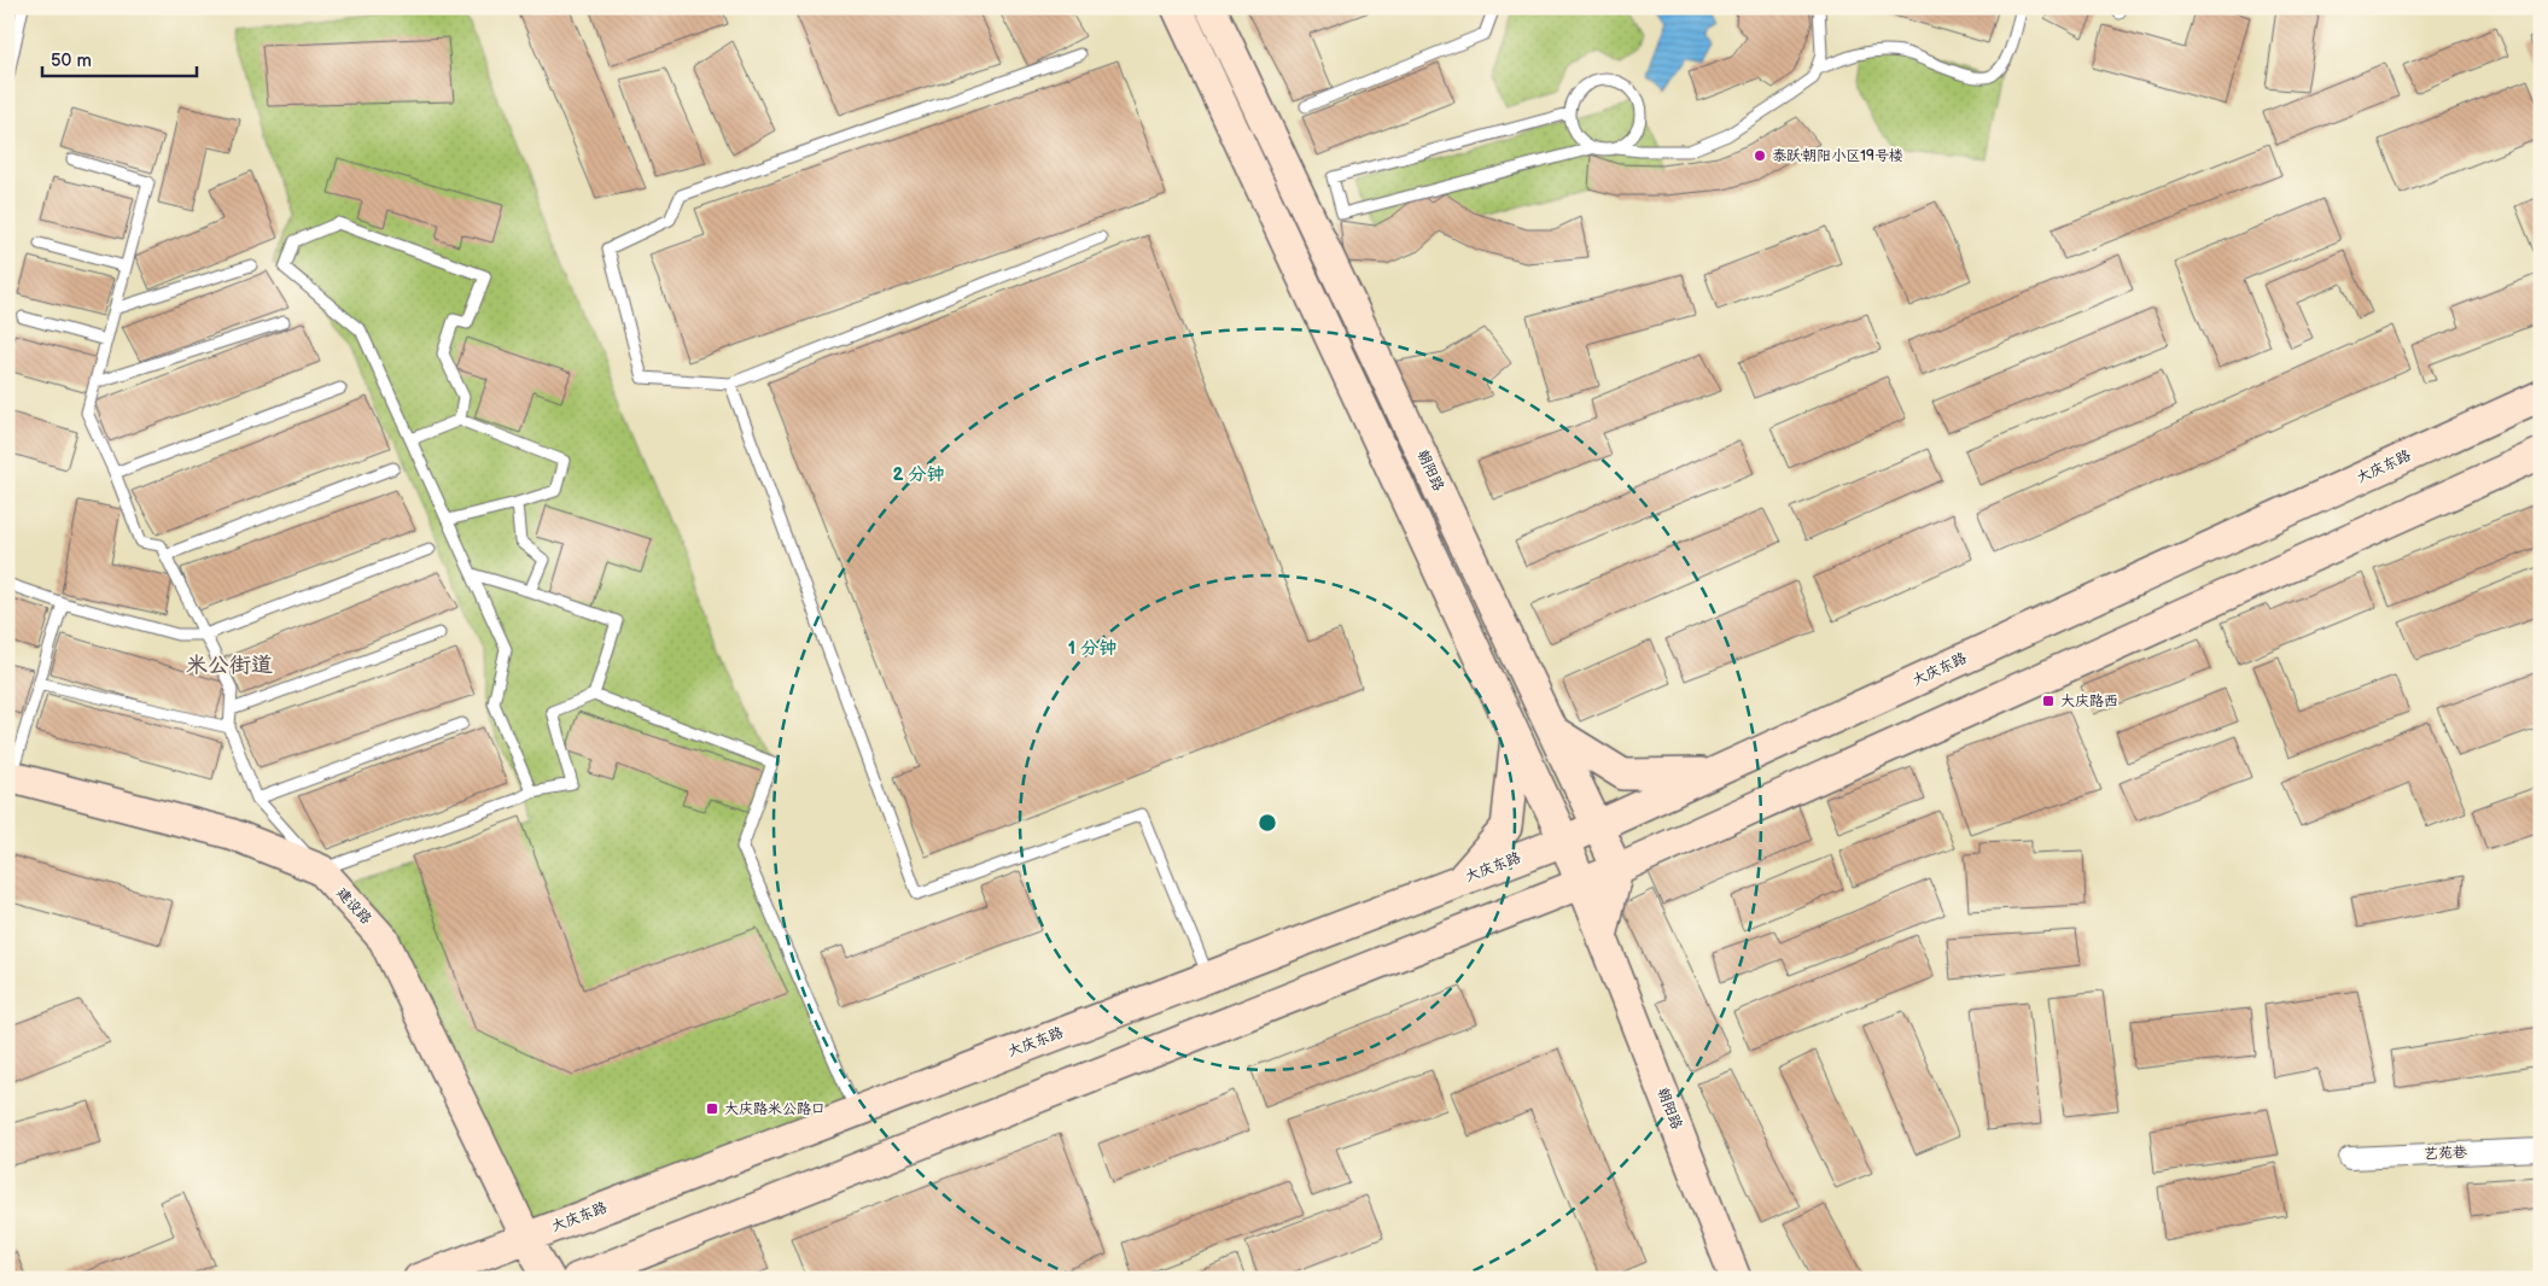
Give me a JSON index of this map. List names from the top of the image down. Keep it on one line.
{"streets":{"main road":["大庆东路","朝阳路","建设路"],"street":["艺苑巷"]},"crossings":[["大庆东路","朝阳路"],["大庆东路","建设路"]],"districts":["米公街道"],"places":{"other":["泰跃·朝阳小区19号楼"],"transit":["大庆路西","大庆路米公路口"]},"scale_bar":"50 m","rings":["2 分钟","1 分钟"]}
